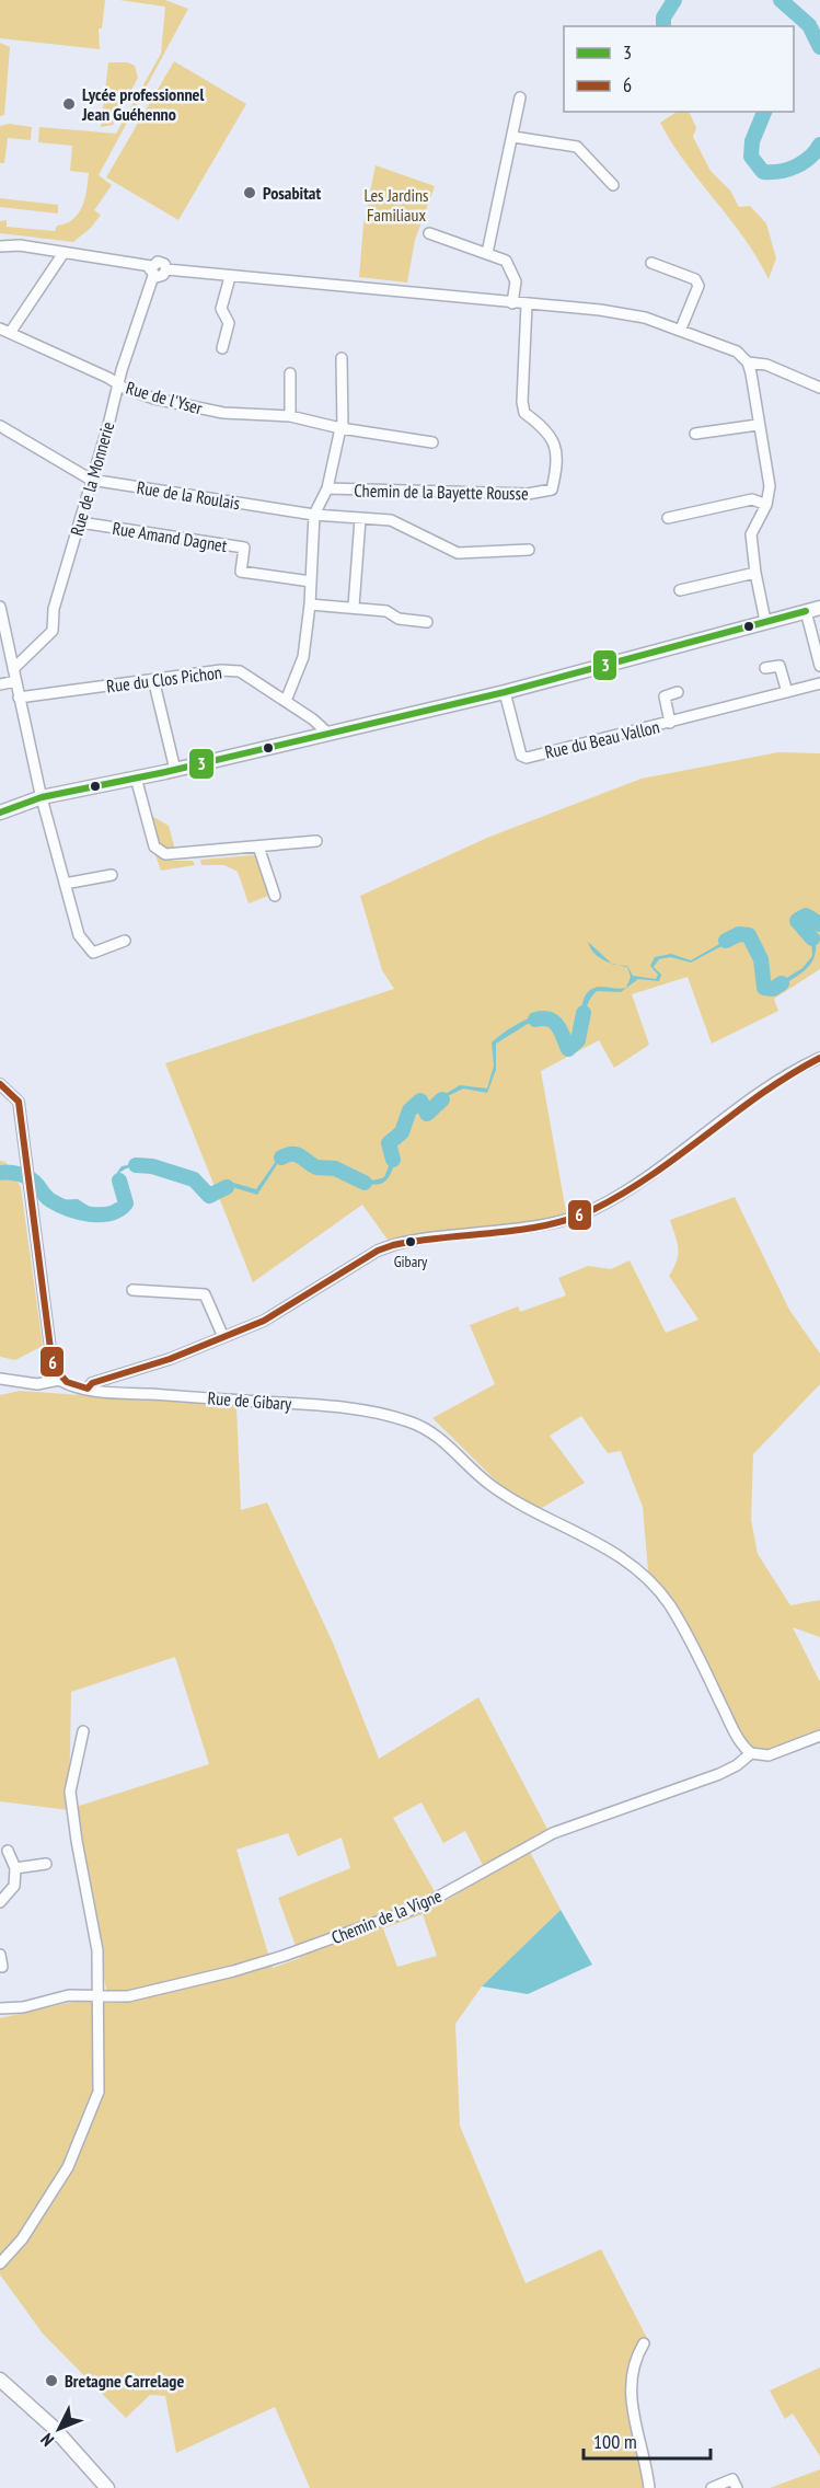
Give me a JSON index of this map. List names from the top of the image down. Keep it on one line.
{"streets":{"street":["Rue de l'Yser","Rue de la Monnerie","Chemin de la Bayette Rousse","Rue de la Roulais","Rue Amand Dagnet","Rue du Clos Pichon","Rue du Beau Vallon","Rue de Gibary","Chemin de la Vigne"]},"crossings":[["Rue de l'Yser","Rue de la Monnerie"],["Rue de la Monnerie","Rue de la Roulais"],["Rue de la Monnerie","Rue Amand Dagnet"],["Rue de Gibary","Chemin de la Vigne"]],"parks":["Les Jardins Familiaux"],"places":["Lycée professionnel Jean Guéhenno","Posabitat","Gibary","Bretagne Carrelage"],"lines":["transit line 3","transit line 6"],"legend":["3","6"],"scale_bar":"100 m","north":"bottom left"}
